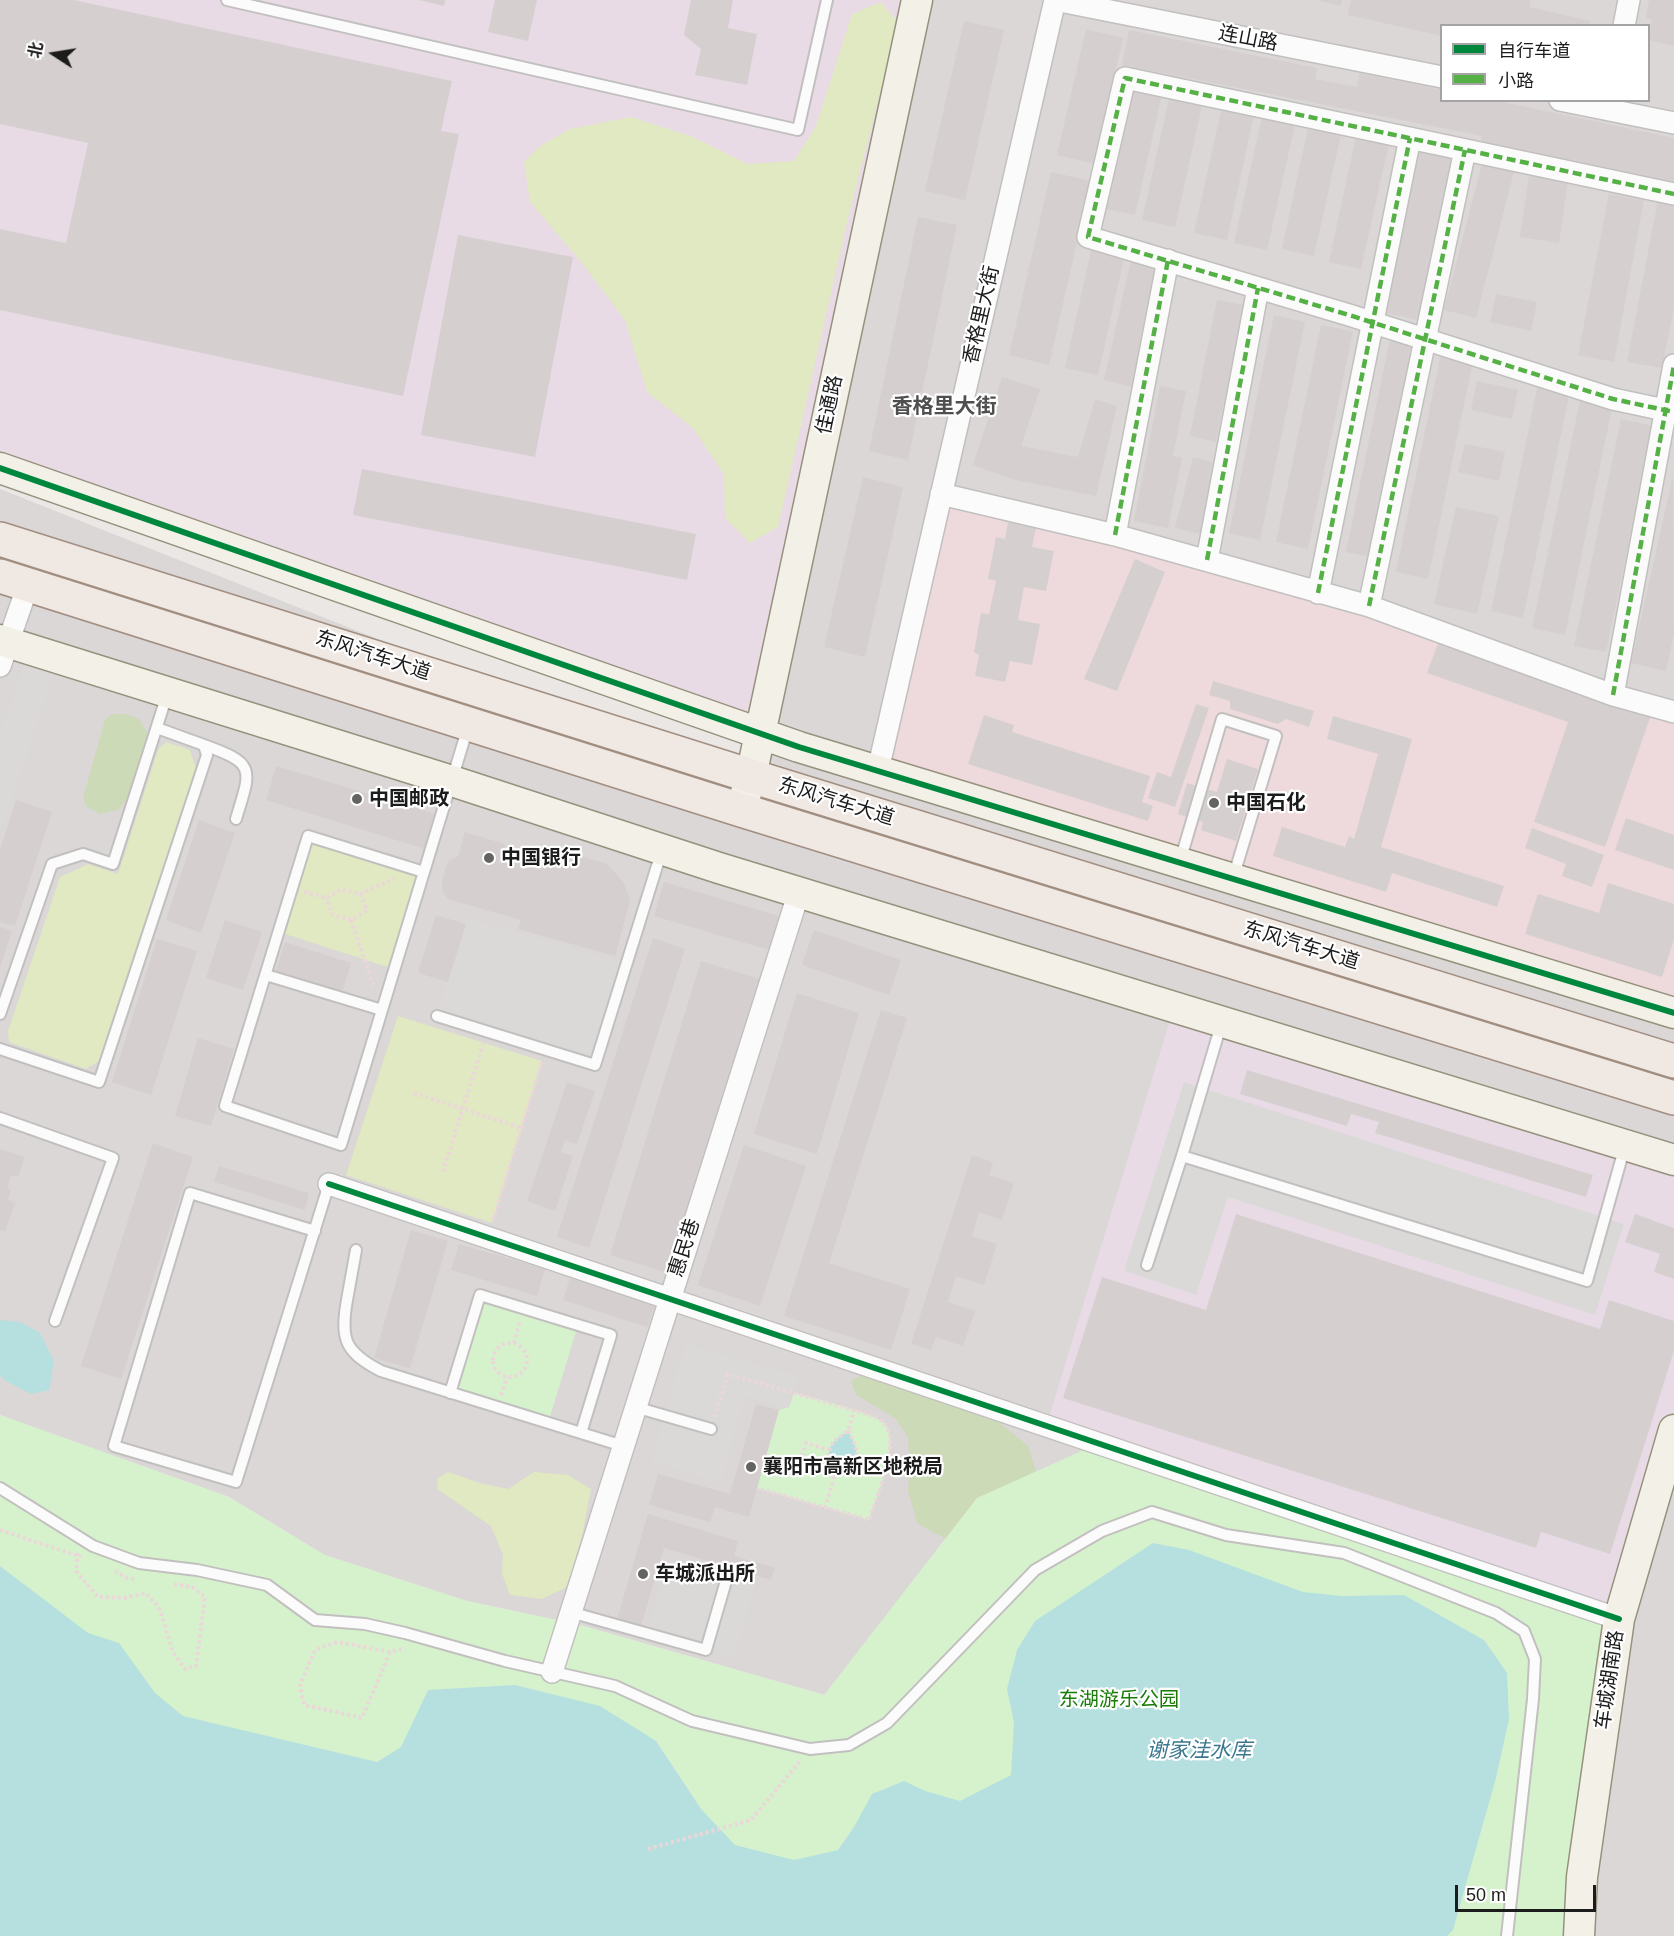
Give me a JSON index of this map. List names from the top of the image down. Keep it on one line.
{"streets":{"main road":["东风汽车大道"],"street":["连山路","香格里大街","佳通路","惠民巷","车城湖南路"]},"crossings":[["连山路","香格里大街"],["佳通路","东风汽车大道"]],"districts":["香格里大街"],"water":["谢家洼水库"],"parks":["东湖游乐公园"],"places":["中国邮政","中国石化","中国银行","襄阳市高新区地税局","车城派出所"],"legend":["自行车道","小路"],"scale_bar":"50 m","north":"left"}
